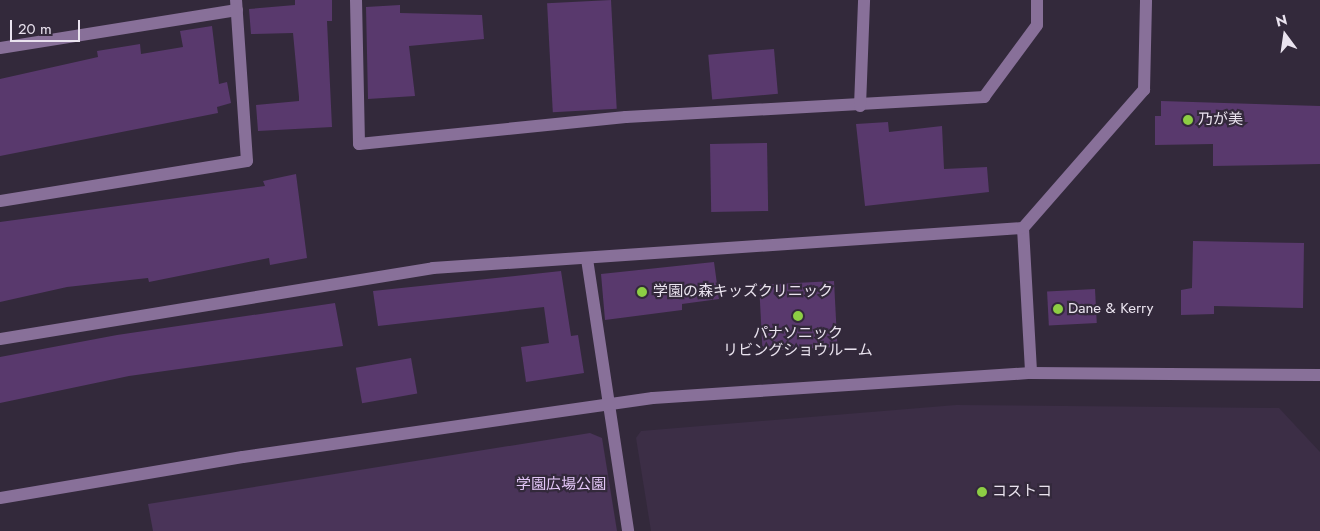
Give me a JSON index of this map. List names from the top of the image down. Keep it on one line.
{"parks":["学園広場公園"],"places":["乃が美","学園の森キッズクリニック","Dane & Kerry","パナソニック リビングショウルーム","コストコ"],"scale_bar":"20 m","north":"top"}
